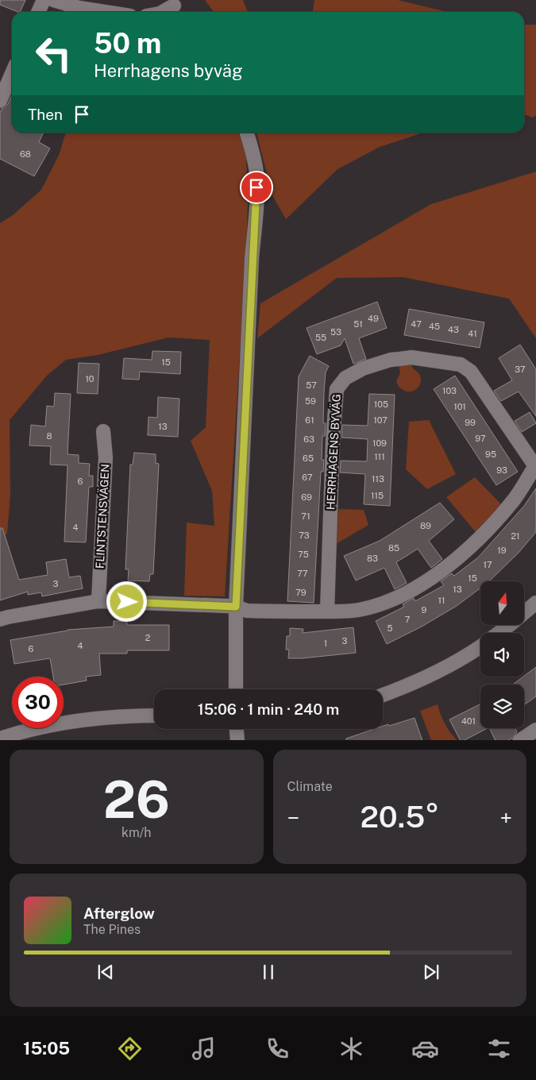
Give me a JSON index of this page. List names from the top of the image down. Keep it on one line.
{"streets":{"street":["HERRHAGENS BYVÄG","FLINTSTENSVÄGEN"]},"crossings":[["HERRHAGENS BYVÄG","FLINTSTENSVÄGEN"]],"house_numbers":["68","49","51","47","45","43","53","41","55","15","37","10","57","103","59","105","101","61","107","99","13","8","97","63","109","95","111","65","93","67","113","6","115","69","71","89","4","73","21","85","19","75","83","17","77","15","3","13","79","11","9","7","5","2","3","1","4","6","401"],"north":"top","page":{"turn":["50 m","Herrhagens byväg"],"then":"Then","limit":"30","trip":"15:06 · 1 min · 240 m","tile":[["26","km/h"],"Climate"],"heat":["−","20.5°","+"],"song":["Afterglow","The Pines"],"tabs":"15:05"}}
